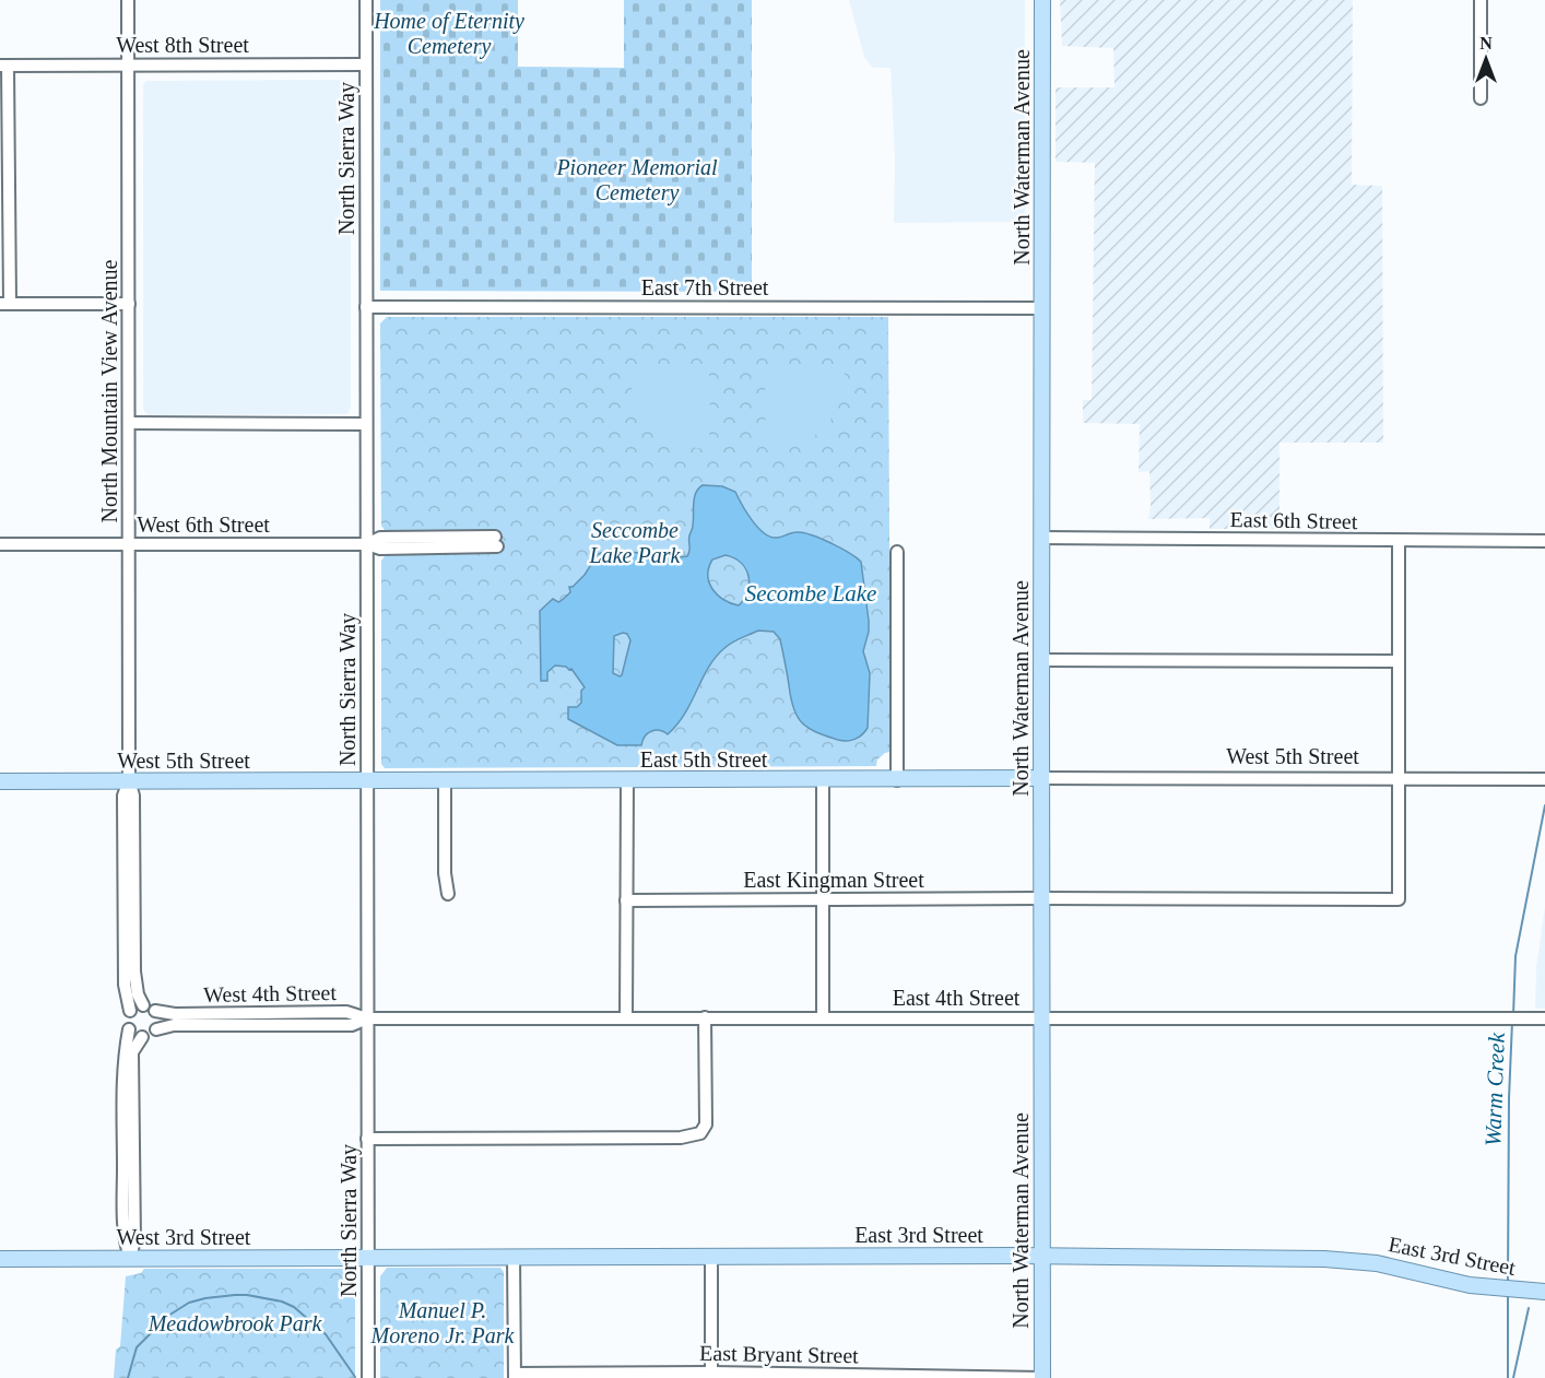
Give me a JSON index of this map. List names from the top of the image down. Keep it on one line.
{"streets":{"main road":["North Waterman Avenue","West 5th Street","East 5th Street","East 3rd Street","West 3rd Street"],"street":["West 8th Street","North Sierra Way","East 7th Street","North Mountain View Avenue","East 6th Street","West 6th Street","East Kingman Street","West 4th Street","East 4th Street","East Bryant Street"]},"crossings":[["West 8th Street","North Sierra Way"],["West 8th Street","North Mountain View Avenue"],["North Waterman Avenue","East 7th Street"],["North Waterman Avenue","East 6th Street"],["North Waterman Avenue","West 5th Street"],["North Waterman Avenue","East 5th Street"],["North Waterman Avenue","East Kingman Street"],["North Waterman Avenue","East 4th Street"],["North Waterman Avenue","East 3rd Street"],["North Waterman Avenue","East Bryant Street"],["North Sierra Way","East 7th Street"],["North Sierra Way","West 6th Street"],["North Sierra Way","West 5th Street"],["North Sierra Way","East 5th Street"],["North Sierra Way","West 4th Street"],["North Sierra Way","East 4th Street"],["North Sierra Way","East 3rd Street"],["North Sierra Way","West 3rd Street"],["North Mountain View Avenue","West 6th Street"],["North Mountain View Avenue","West 5th Street"],["North Mountain View Avenue","West 4th Street"],["West 5th Street","East 5th Street"],["West 5th Street","East Kingman Street"],["West 4th Street","East 4th Street"],["East 3rd Street","West 3rd Street"]],"water":["Secombe Lake","Warm Creek"],"parks":["Home of Eternity Cemetery","Pioneer Memorial Cemetery","Seccombe Lake Park","Manuel P. Moreno Jr. Park","Meadowbrook Park"],"north":"top"}
